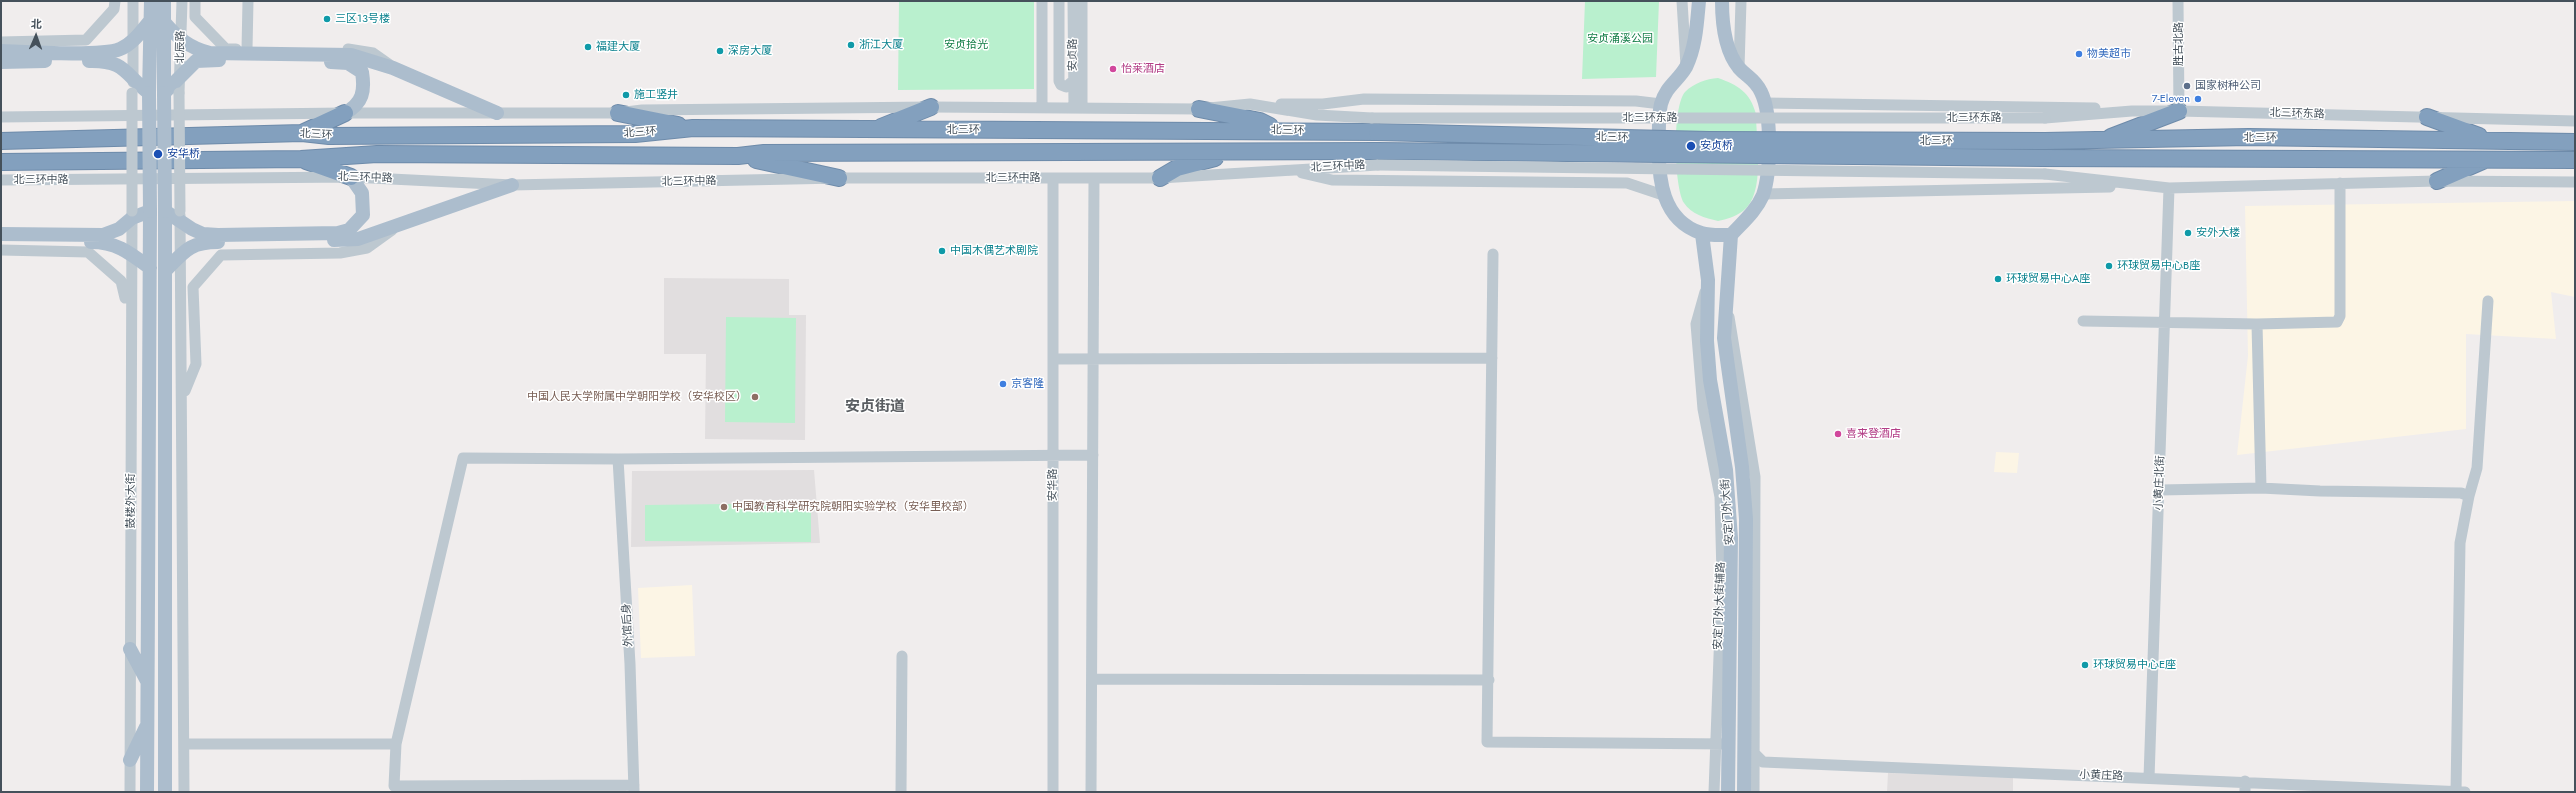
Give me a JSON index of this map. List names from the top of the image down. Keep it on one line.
{"streets":{"highway":["北三环"],"main road":["北辰路","鼓楼外大街","安定门外大街"],"street":["胜古北路","安贞路","北三环东路","北三环中路","小黄庄北街","安华路","外馆后身","小黄庄路"]},"crossings":[["胜古北路","北三环东路"],["北三环东路","北三环"],["北三环","北三环中路"],["北三环中路","安华路"],["小黄庄北街","小黄庄路"],["安定门外大街","小黄庄路"]],"districts":["安贞街道"],"parks":["安贞涌溪公园","安贞拾光"],"places":["三区13号楼","浙江大厦","福建大厦","深房大厦","物美超市","怡莱酒店","国家树种公司","施工竖井","7-Eleven","安贞桥","安华桥","安外大楼","中国木偶艺术剧院","环球贸易中心B座","环球贸易中心A座","京客隆","中国人民大学附属中学朝阳学校（安华校区）","喜来登酒店","中国教育科学研究院朝阳实验学校（安华里校部）","环球贸易中心E座"],"north":"top"}
